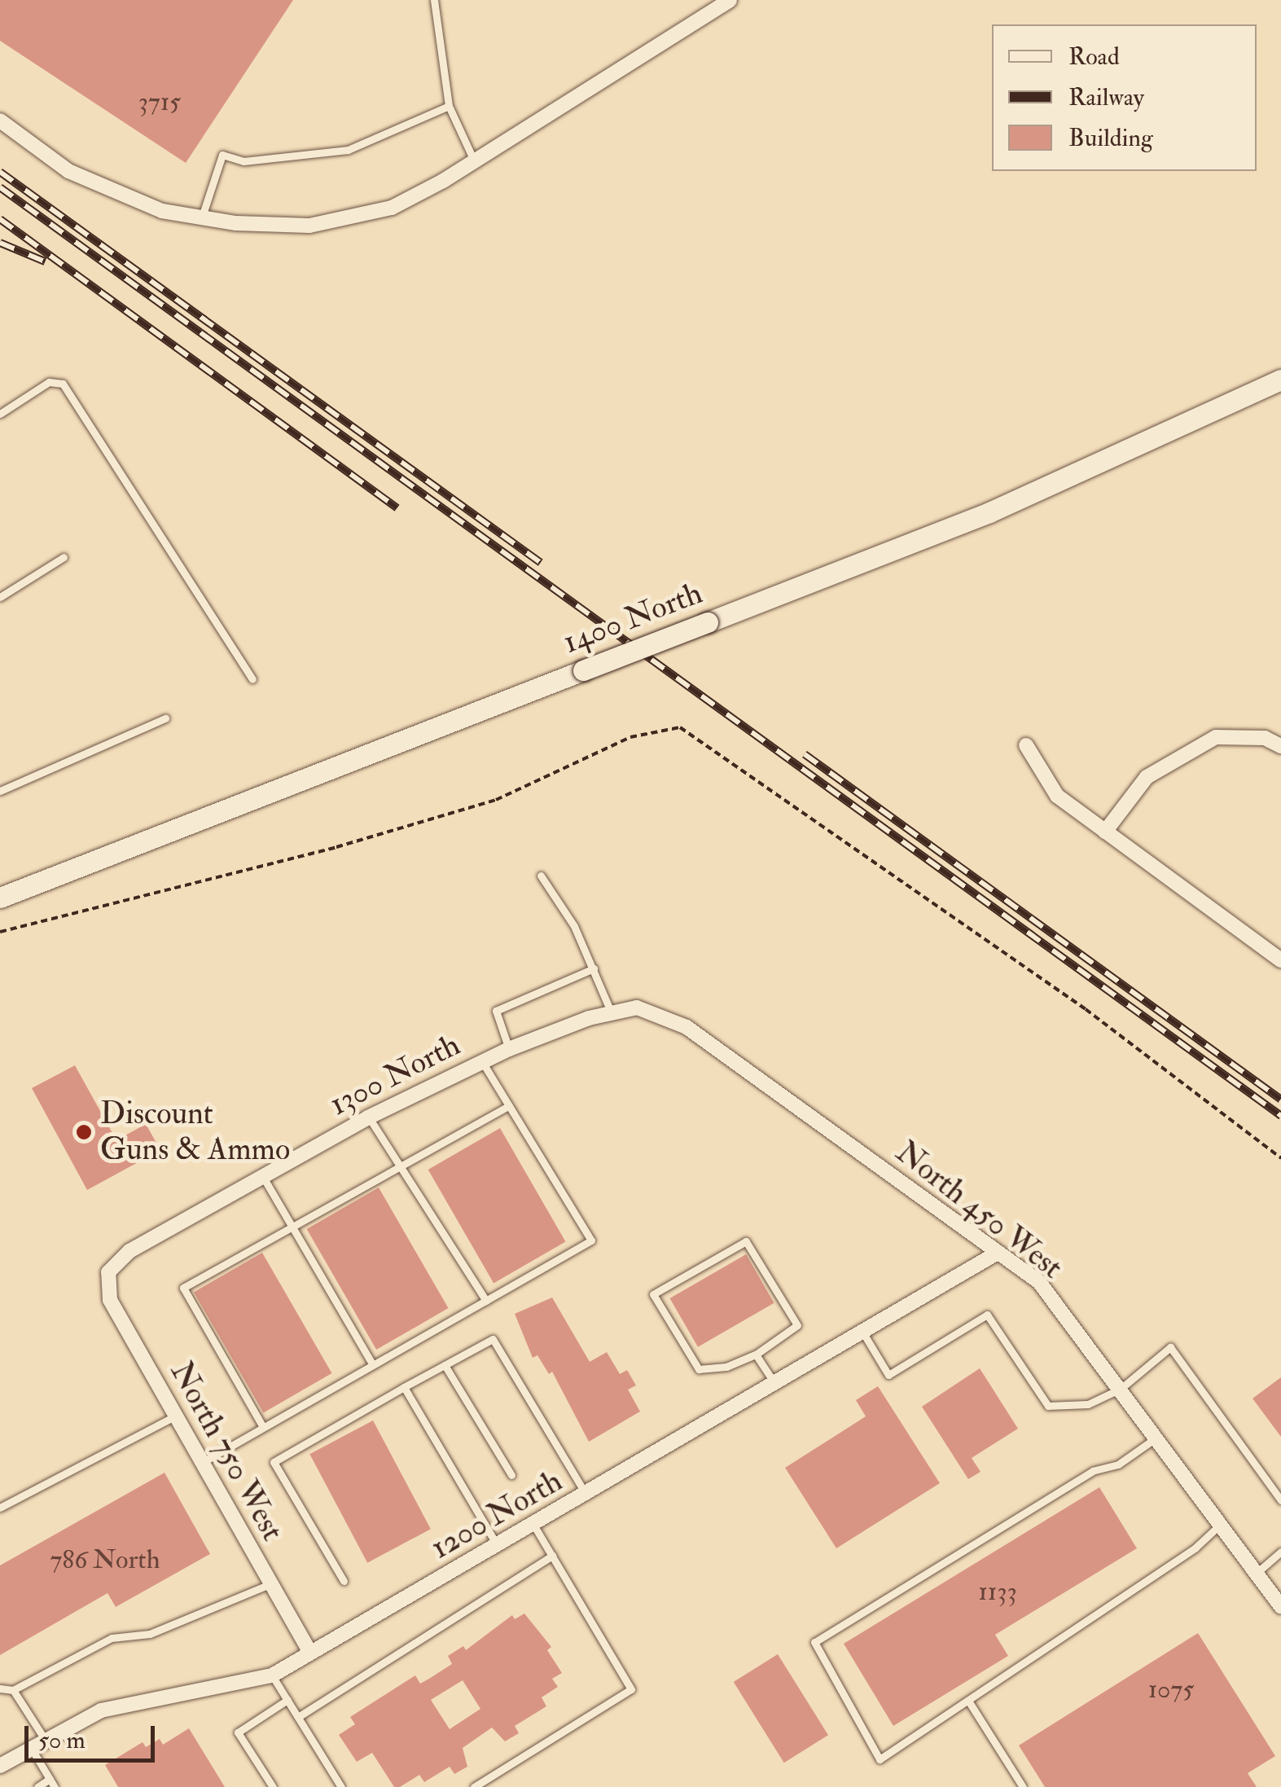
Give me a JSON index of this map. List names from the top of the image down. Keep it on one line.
{"streets":{"main road":["1400 North"],"street":["1300 North","North 450 West","North 750 West","1200 North"]},"crossings":[["1300 North","North 450 West"],["1300 North","North 750 West"],["North 450 West","1200 North"],["North 750 West","1200 North"]],"places":["Discount Guns & Ammo"],"house_numbers":["3715","786 North","1133","1075"],"legend":["Road","Railway","Building"],"scale_bar":"50 m"}
